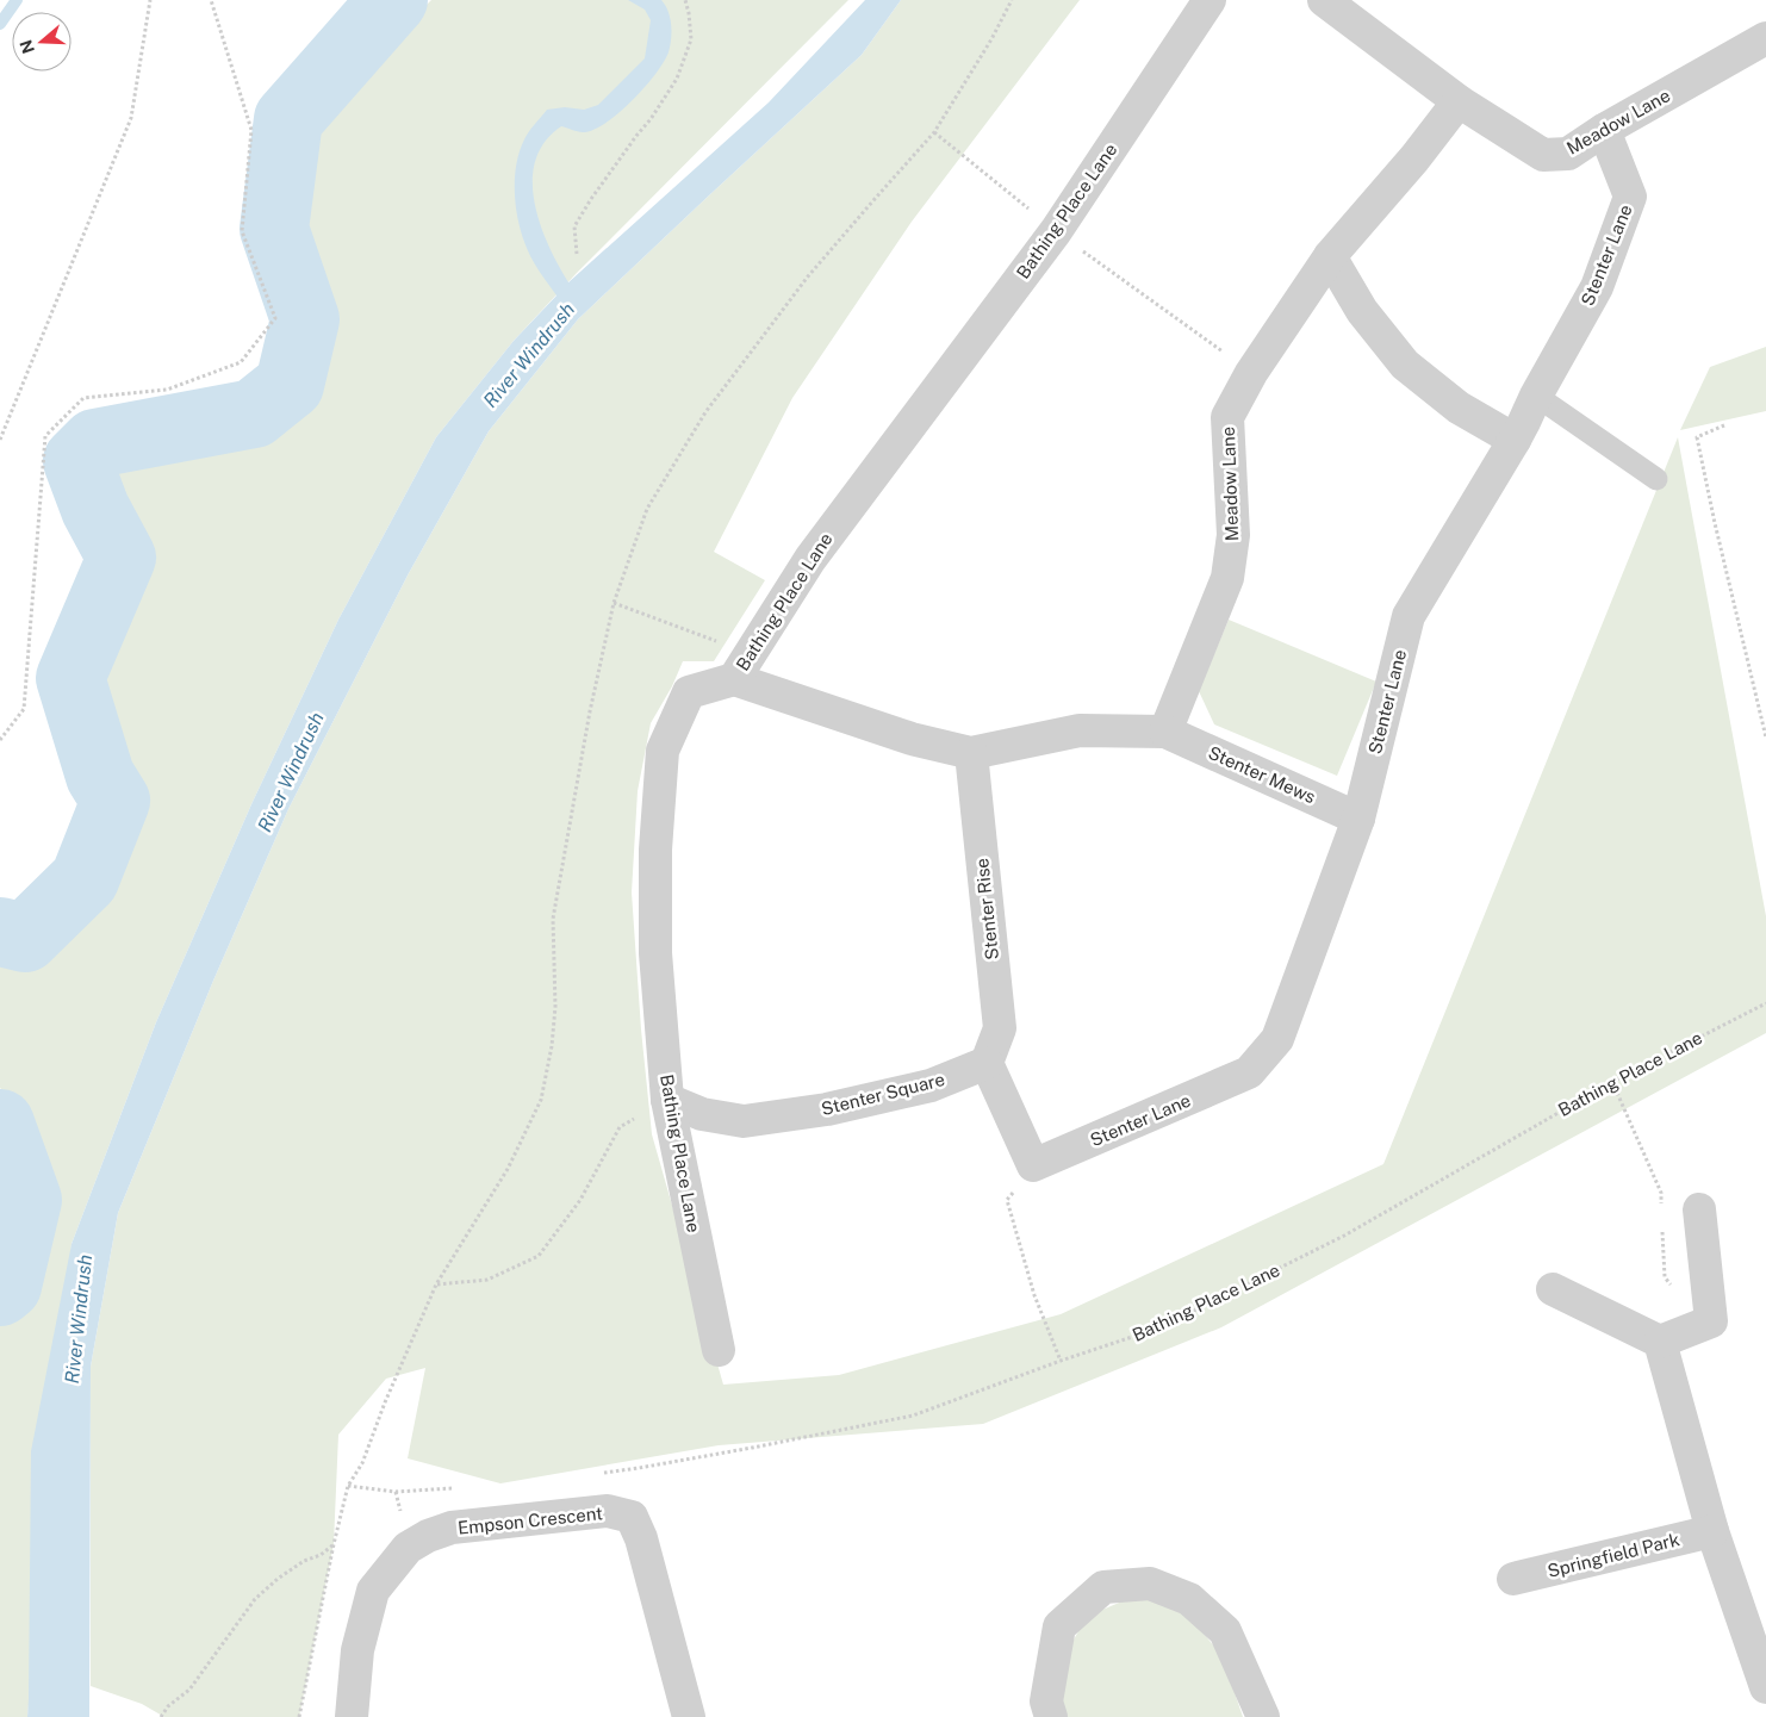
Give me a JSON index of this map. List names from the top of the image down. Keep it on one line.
{"streets":{"street":["Meadow Lane","Bathing Place Lane","Stenter Lane","Stenter Mews","Stenter Rise","Stenter Square","Empson Crescent","Springfield Park"]},"crossings":[["Meadow Lane","Stenter Lane"],["Meadow Lane","Stenter Mews"],["Bathing Place Lane","Stenter Square"],["Stenter Lane","Stenter Mews"],["Stenter Rise","Stenter Square"]],"water":["River Windrush"],"north":"left"}
